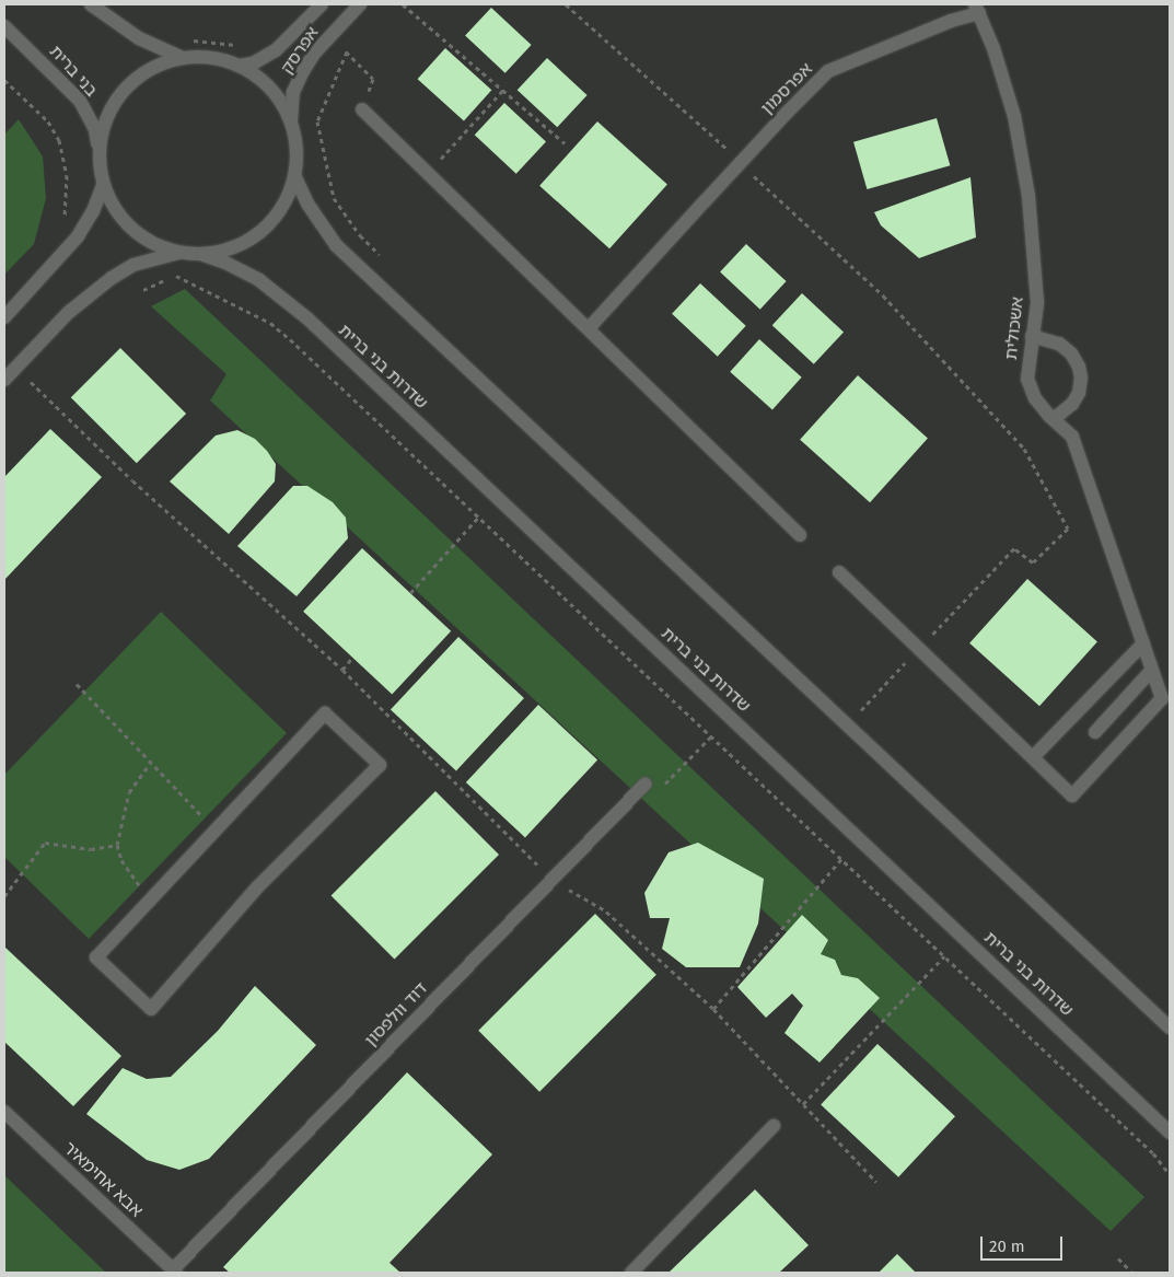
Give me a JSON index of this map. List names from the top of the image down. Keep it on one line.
{"streets":{"main road":["אפרסק","בני ברית","אפרסמון","אשכולית","שדרות בני ברית","דוד וולפסון","אבא אחימאיר"]},"crossings":[["אפרסמון","אשכולית"],["דוד וולפסון","אבא אחימאיר"]],"scale_bar":"20 m"}
